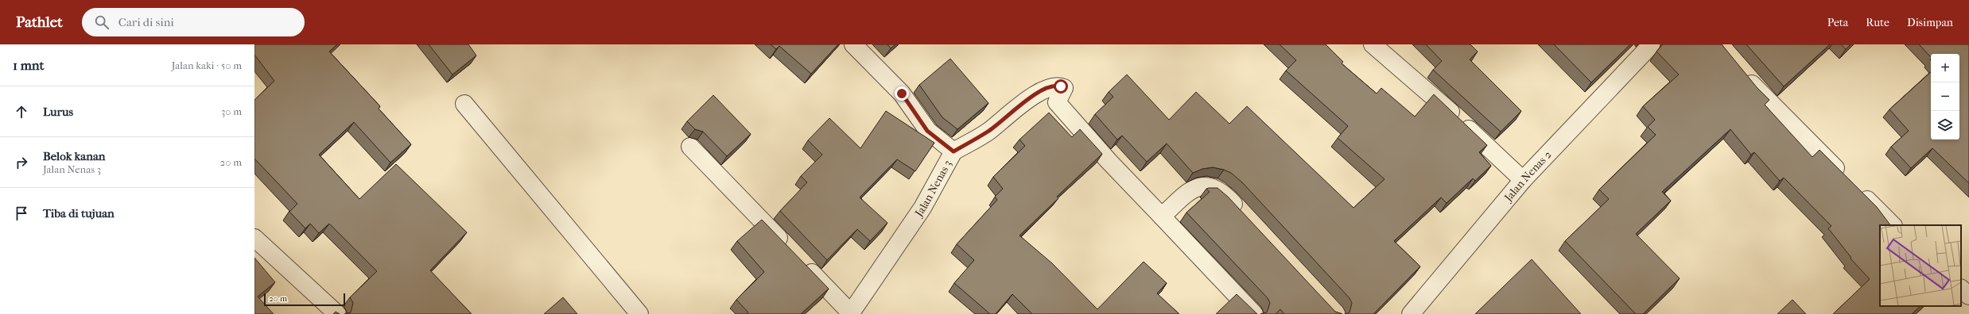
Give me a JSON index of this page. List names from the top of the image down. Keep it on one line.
{"streets":{"street":["Jalan Nenas 2","Jalan Nenas 3"]},"scale_bar":"20 m","page":{"header":"Pathlet","search":"Cari di sini","nav":["Peta","Rute","Disimpan"],"heading":["1 mnt","Jalan kaki · 50 m"],"map_buttons":["+","−"],"list":[["Lurus","30 m"],["Belok kanan","Jalan Nenas 3","20 m"],"Tiba di tujuan"],"scale":"20 m"}}
